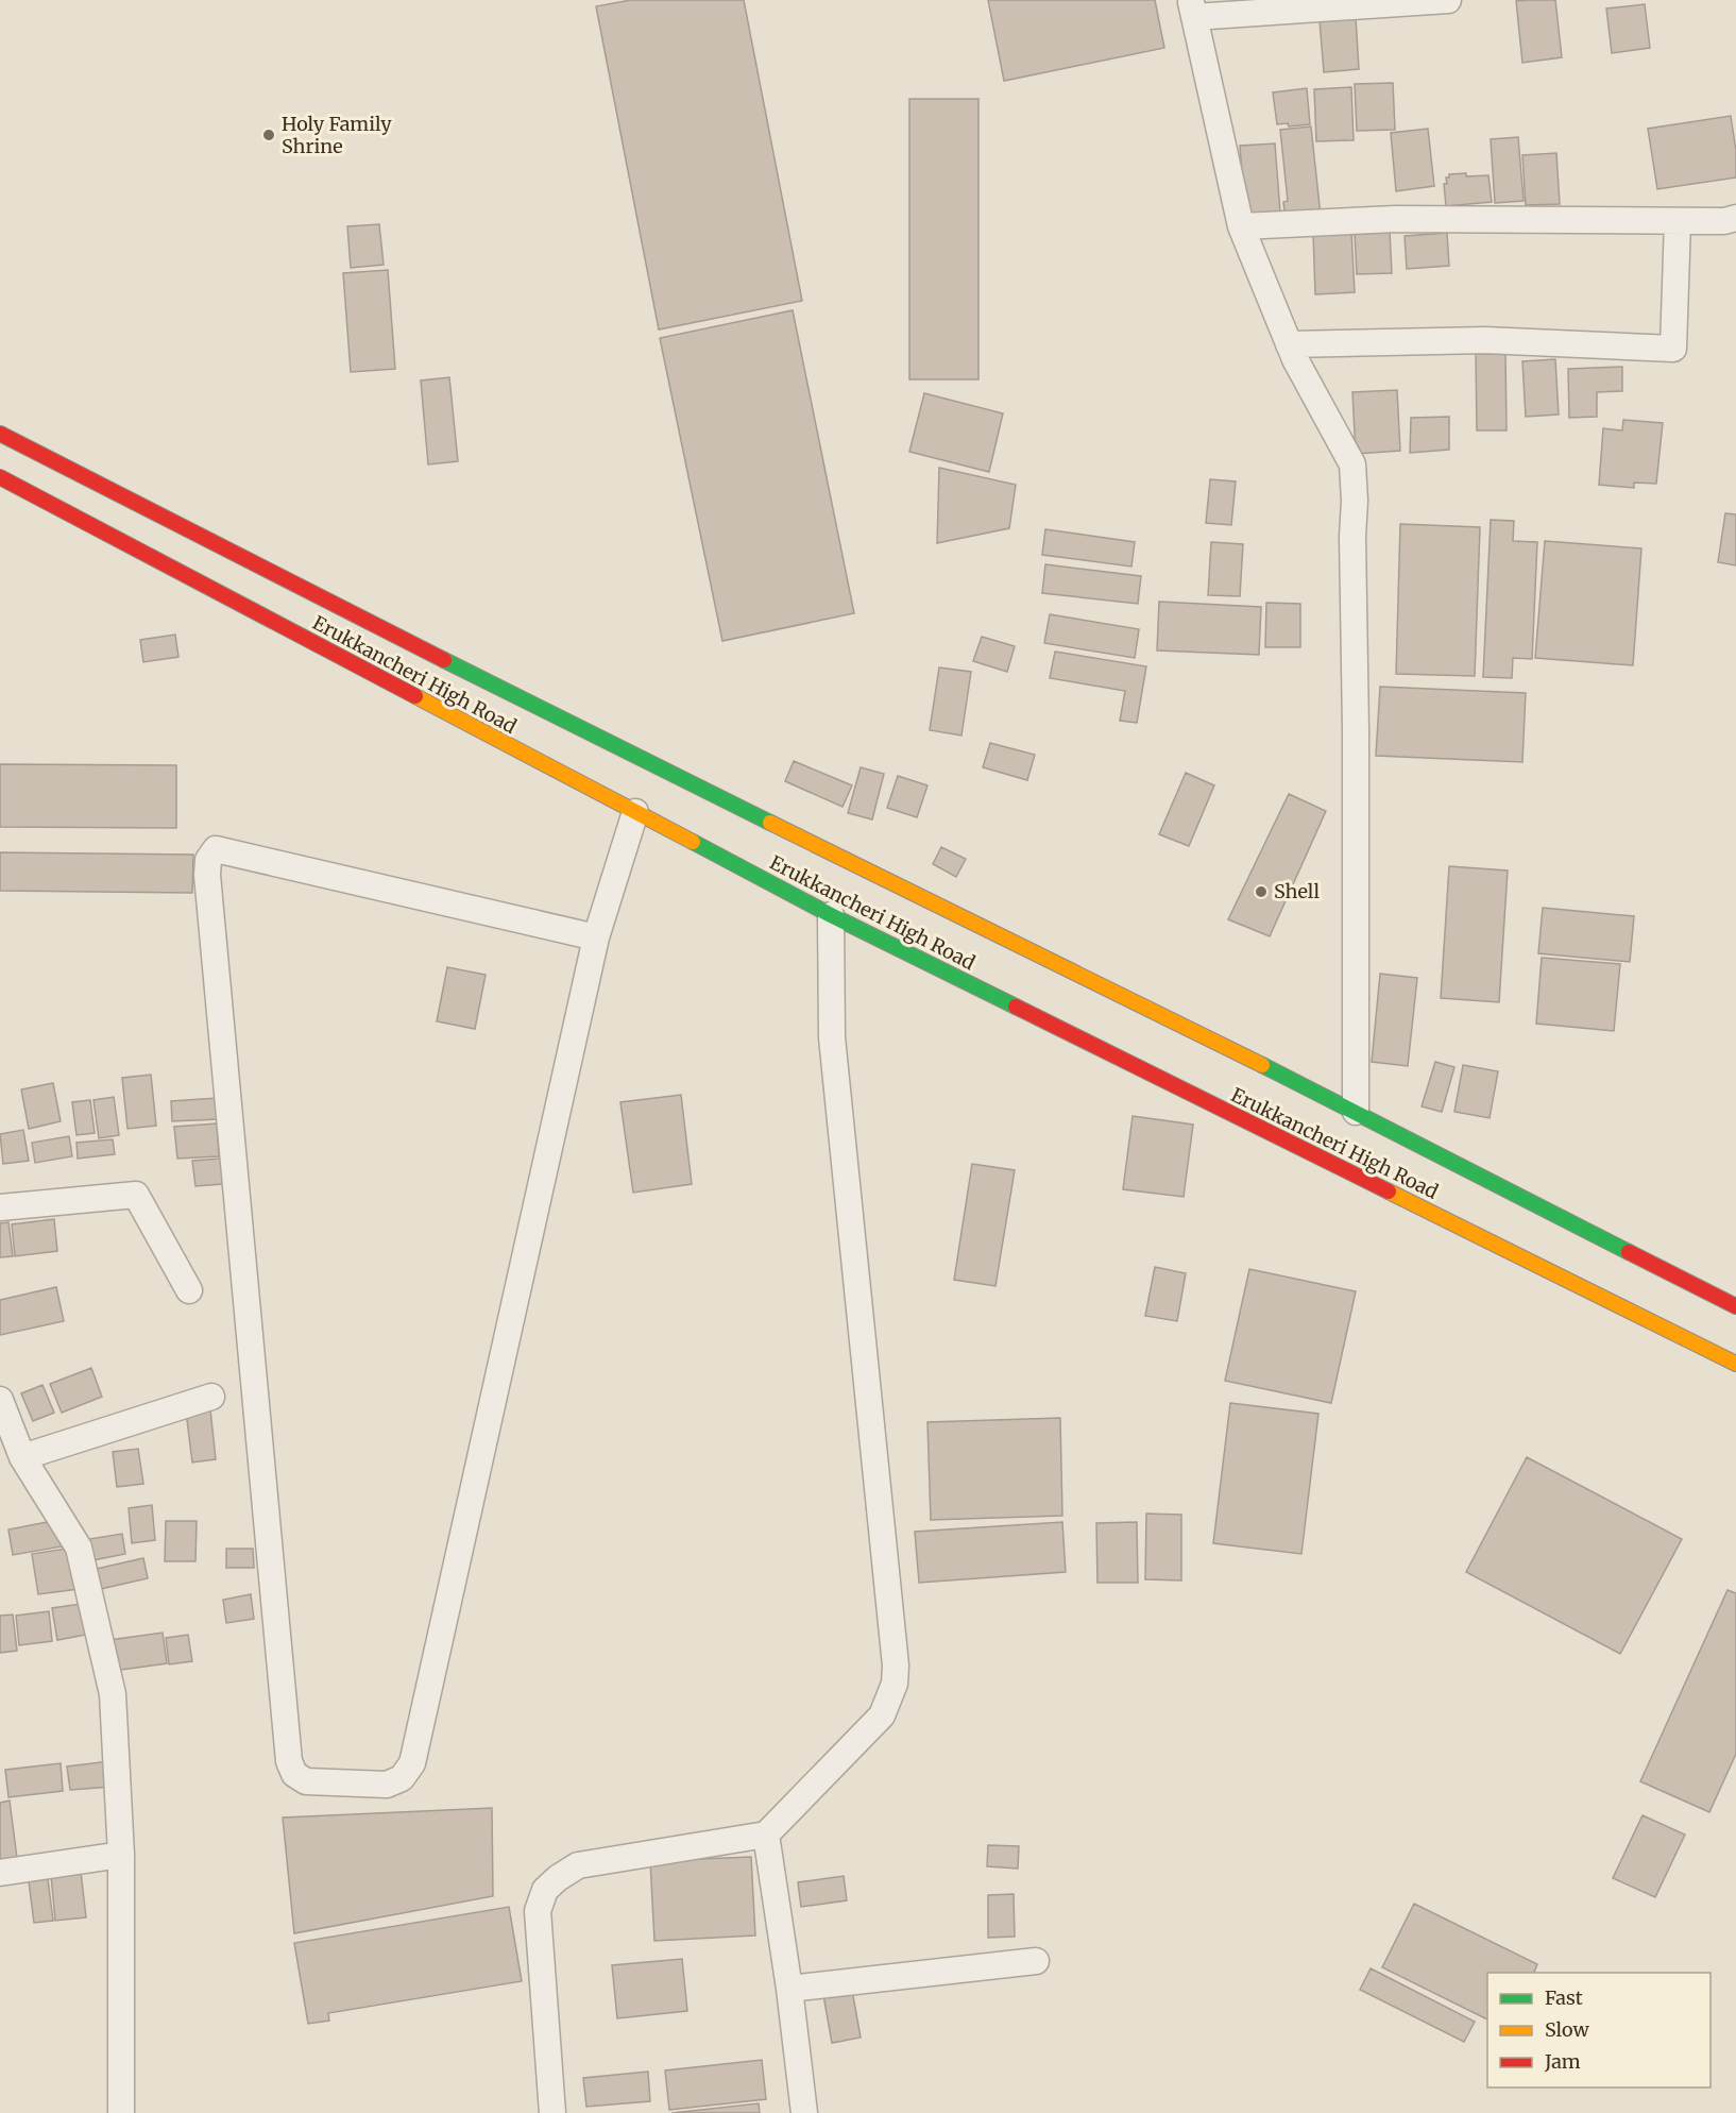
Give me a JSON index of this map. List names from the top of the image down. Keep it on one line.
{"streets":{"main road":["Erukkancheri High Road"]},"places":["Holy Family Shrine","Shell"],"legend":["Fast","Slow","Jam"]}
